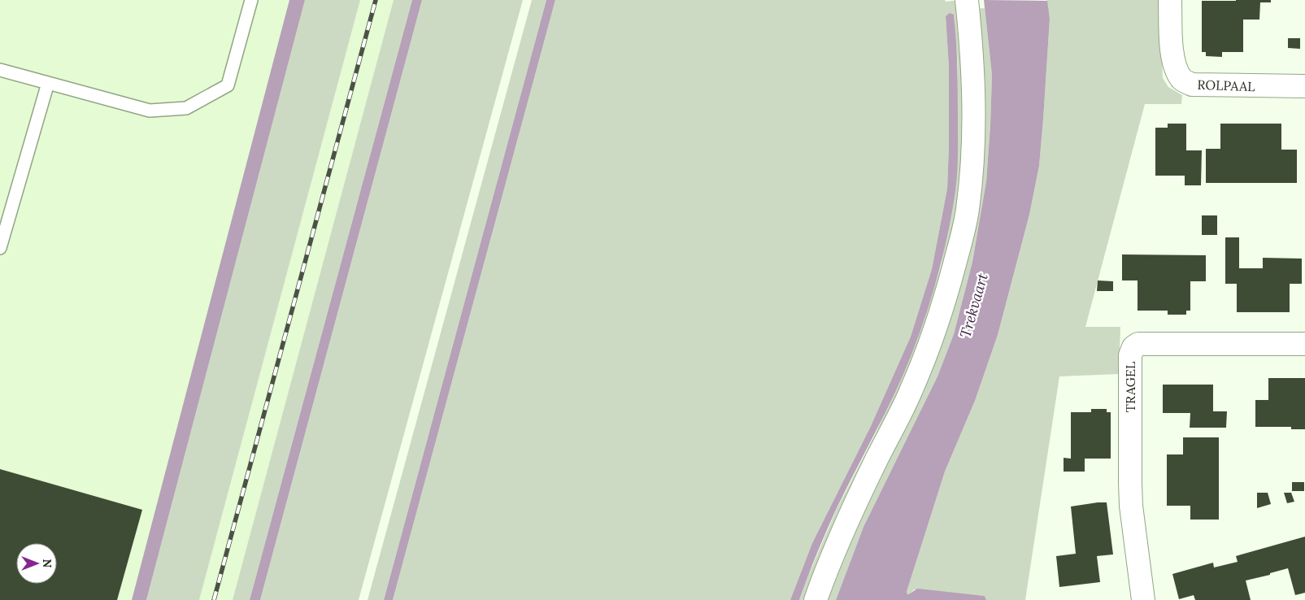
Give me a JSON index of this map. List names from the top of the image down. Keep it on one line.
{"streets":{"street":["ROLPAAL","TRAGEL"]},"water":["Trekvaart"],"north":"right"}
